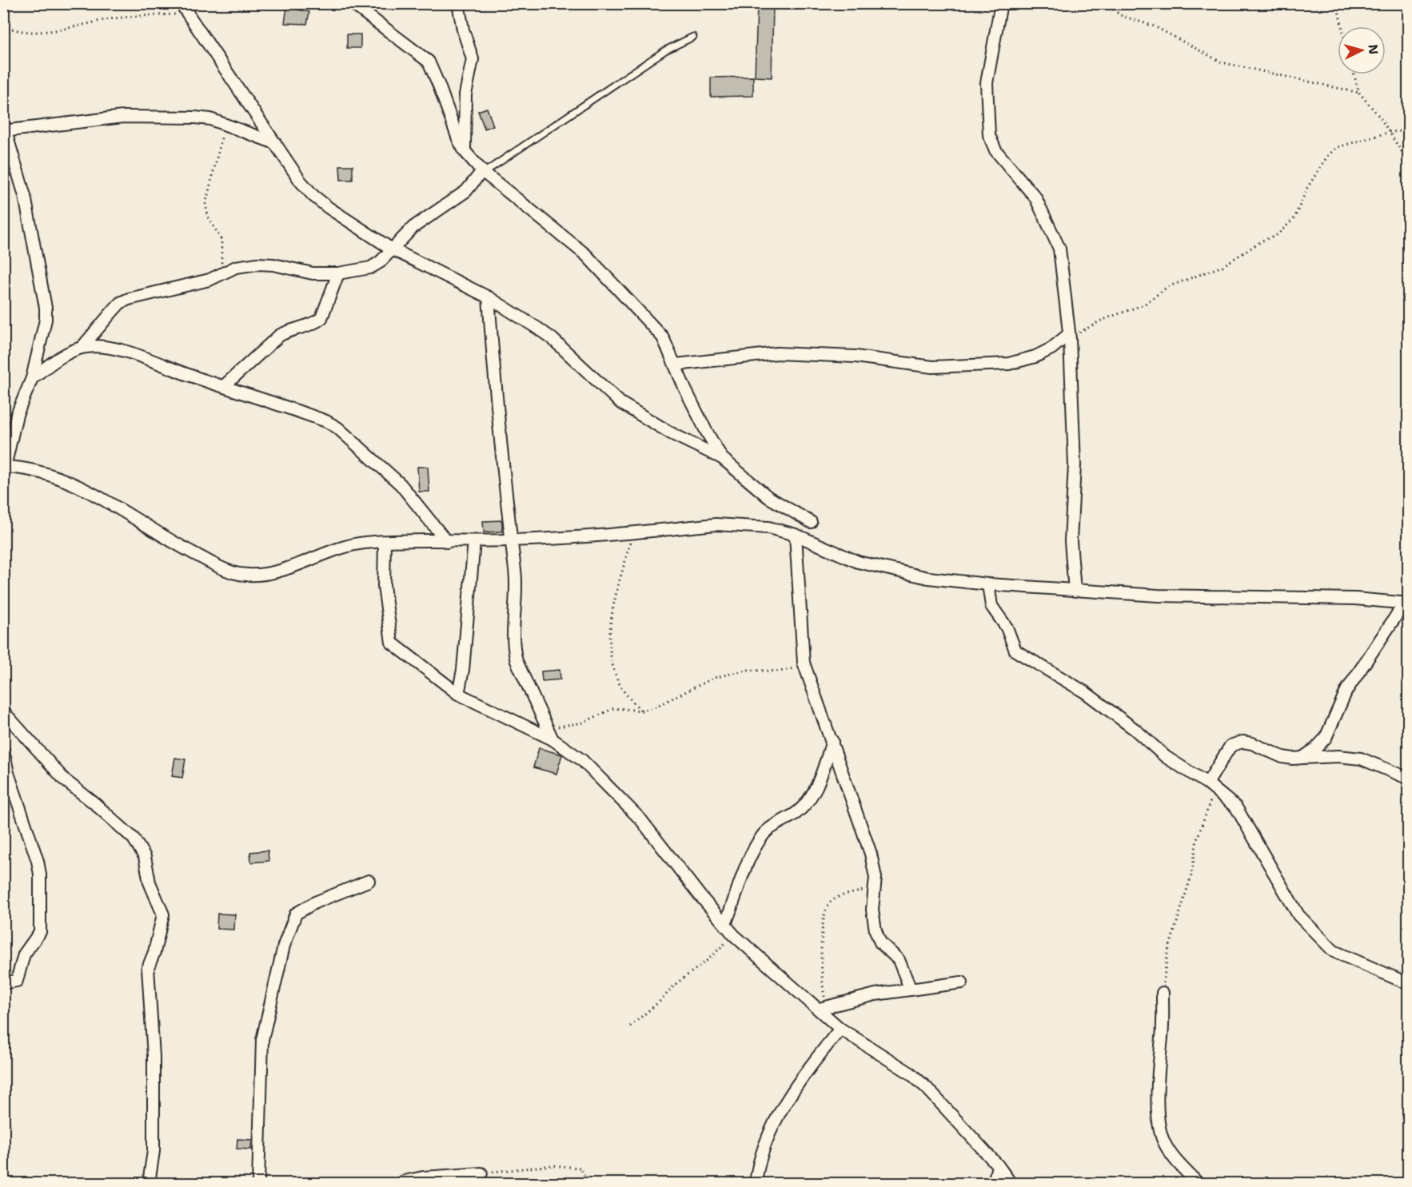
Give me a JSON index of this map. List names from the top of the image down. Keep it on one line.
{"north":"right"}
